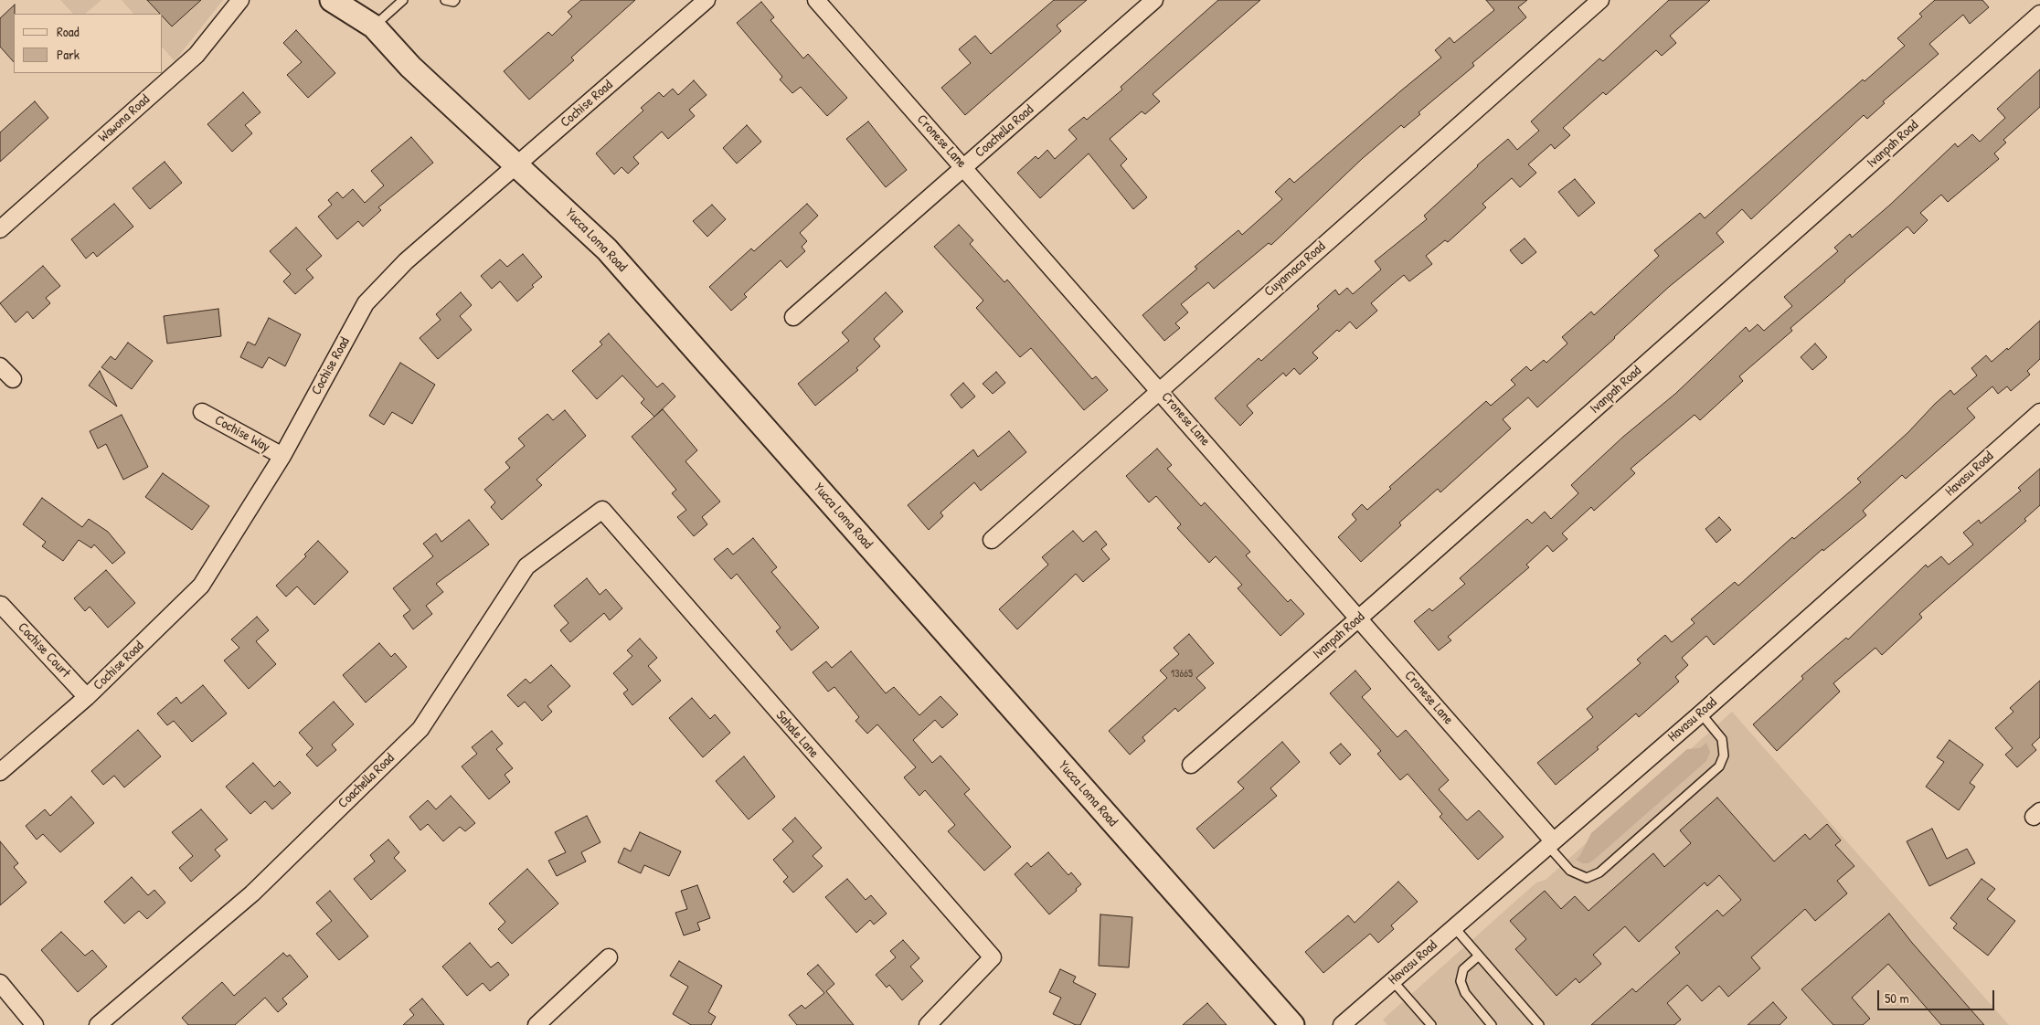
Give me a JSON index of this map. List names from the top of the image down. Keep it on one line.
{"streets":{"main road":["Yucca Loma Road"],"street":["Cochise Road","Wawona Road","Coachella Road","Cronese Lane","Ivanpah Road","Cuyamaca Road","Cochise Way","Havasu Road","Cochise Court","Sahale Lane"]},"crossings":[["Cochise Road","Yucca Loma Road"],["Cochise Road","Cochise Way"],["Cochise Road","Cochise Court"],["Coachella Road","Cronese Lane"],["Coachella Road","Sahale Lane"],["Cronese Lane","Ivanpah Road"],["Cronese Lane","Cuyamaca Road"],["Cronese Lane","Havasu Road"]],"house_numbers":["13665"],"legend":["Road","Park"],"scale_bar":"50 m"}
